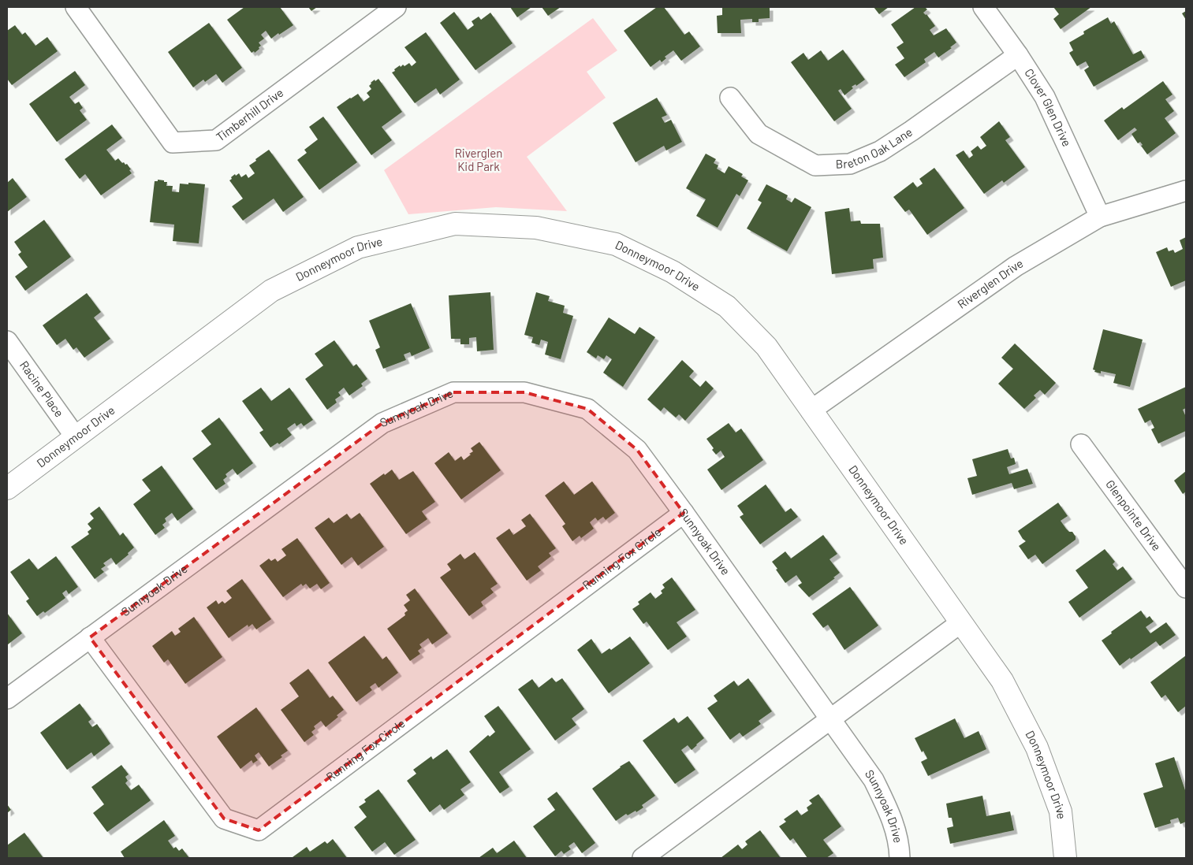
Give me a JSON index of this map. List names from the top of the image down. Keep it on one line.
{"streets":{"street":["Clover Glen Drive","Timberhill Drive","Breton Oak Lane","Donneymoor Drive","Riverglen Drive","Racine Place","Sunnyoak Drive","Glenpointe Drive","Running Fox Circle"]},"crossings":[["Clover Glen Drive","Breton Oak Lane"],["Clover Glen Drive","Riverglen Drive"],["Donneymoor Drive","Riverglen Drive"],["Donneymoor Drive","Racine Place"],["Sunnyoak Drive","Running Fox Circle"]],"parks":["Riverglen Kid Park"]}
